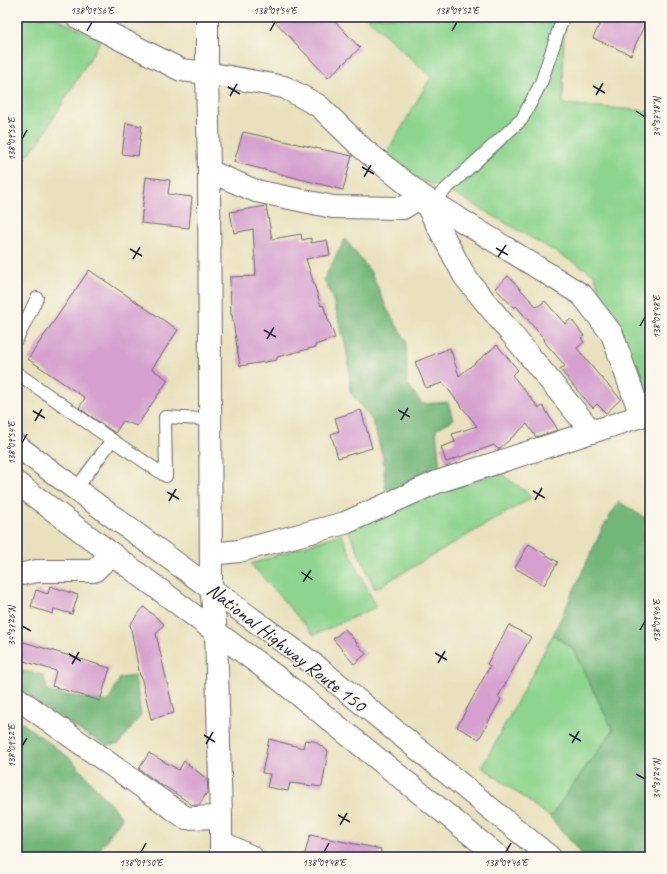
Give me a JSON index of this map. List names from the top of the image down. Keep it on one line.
{"streets":{"main road":["National Highway Route 150"]},"coordinates":["138°09'56\"E","138°09'54\"E","138°09'52\"E","34°37'18\"N","138°09'48\"E","138°09'46\"E","34°37'26\"N","34°37'24\"N","138°09'50\"E"]}
